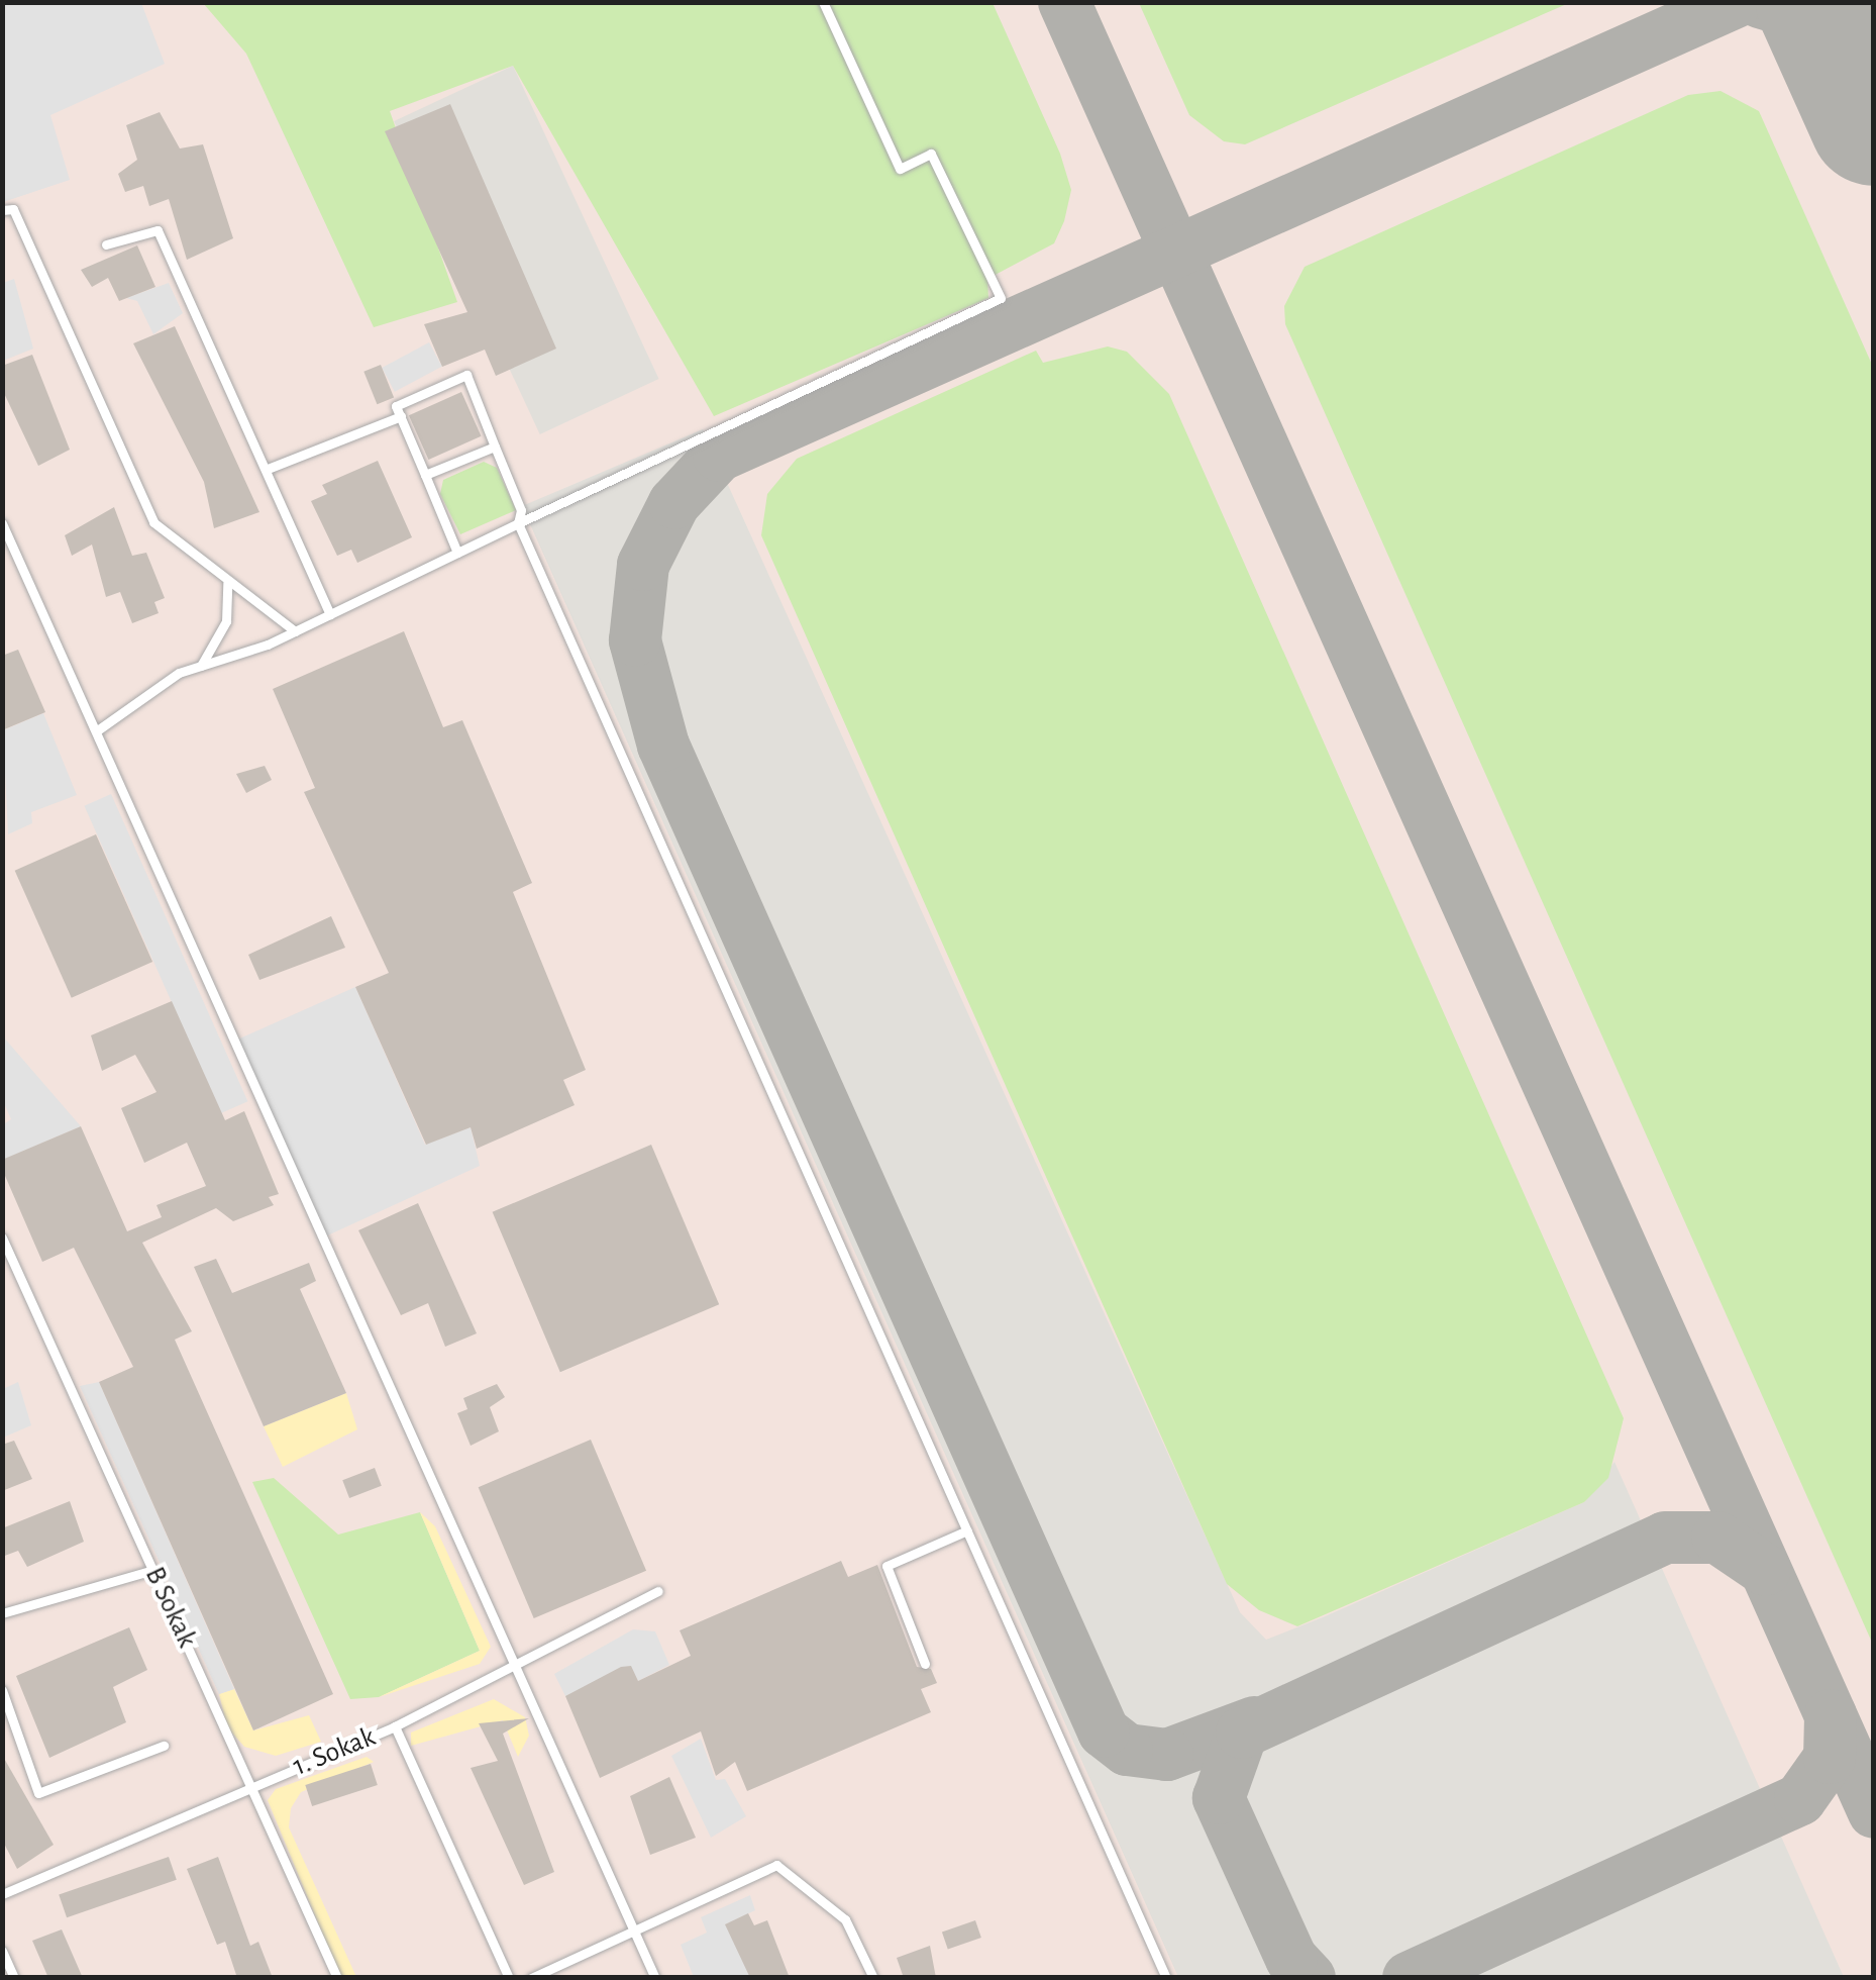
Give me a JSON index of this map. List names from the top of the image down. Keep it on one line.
{"streets":{"lane":["B Sokak","1. Sokak"]},"crossings":[["B Sokak","1. Sokak"]]}
